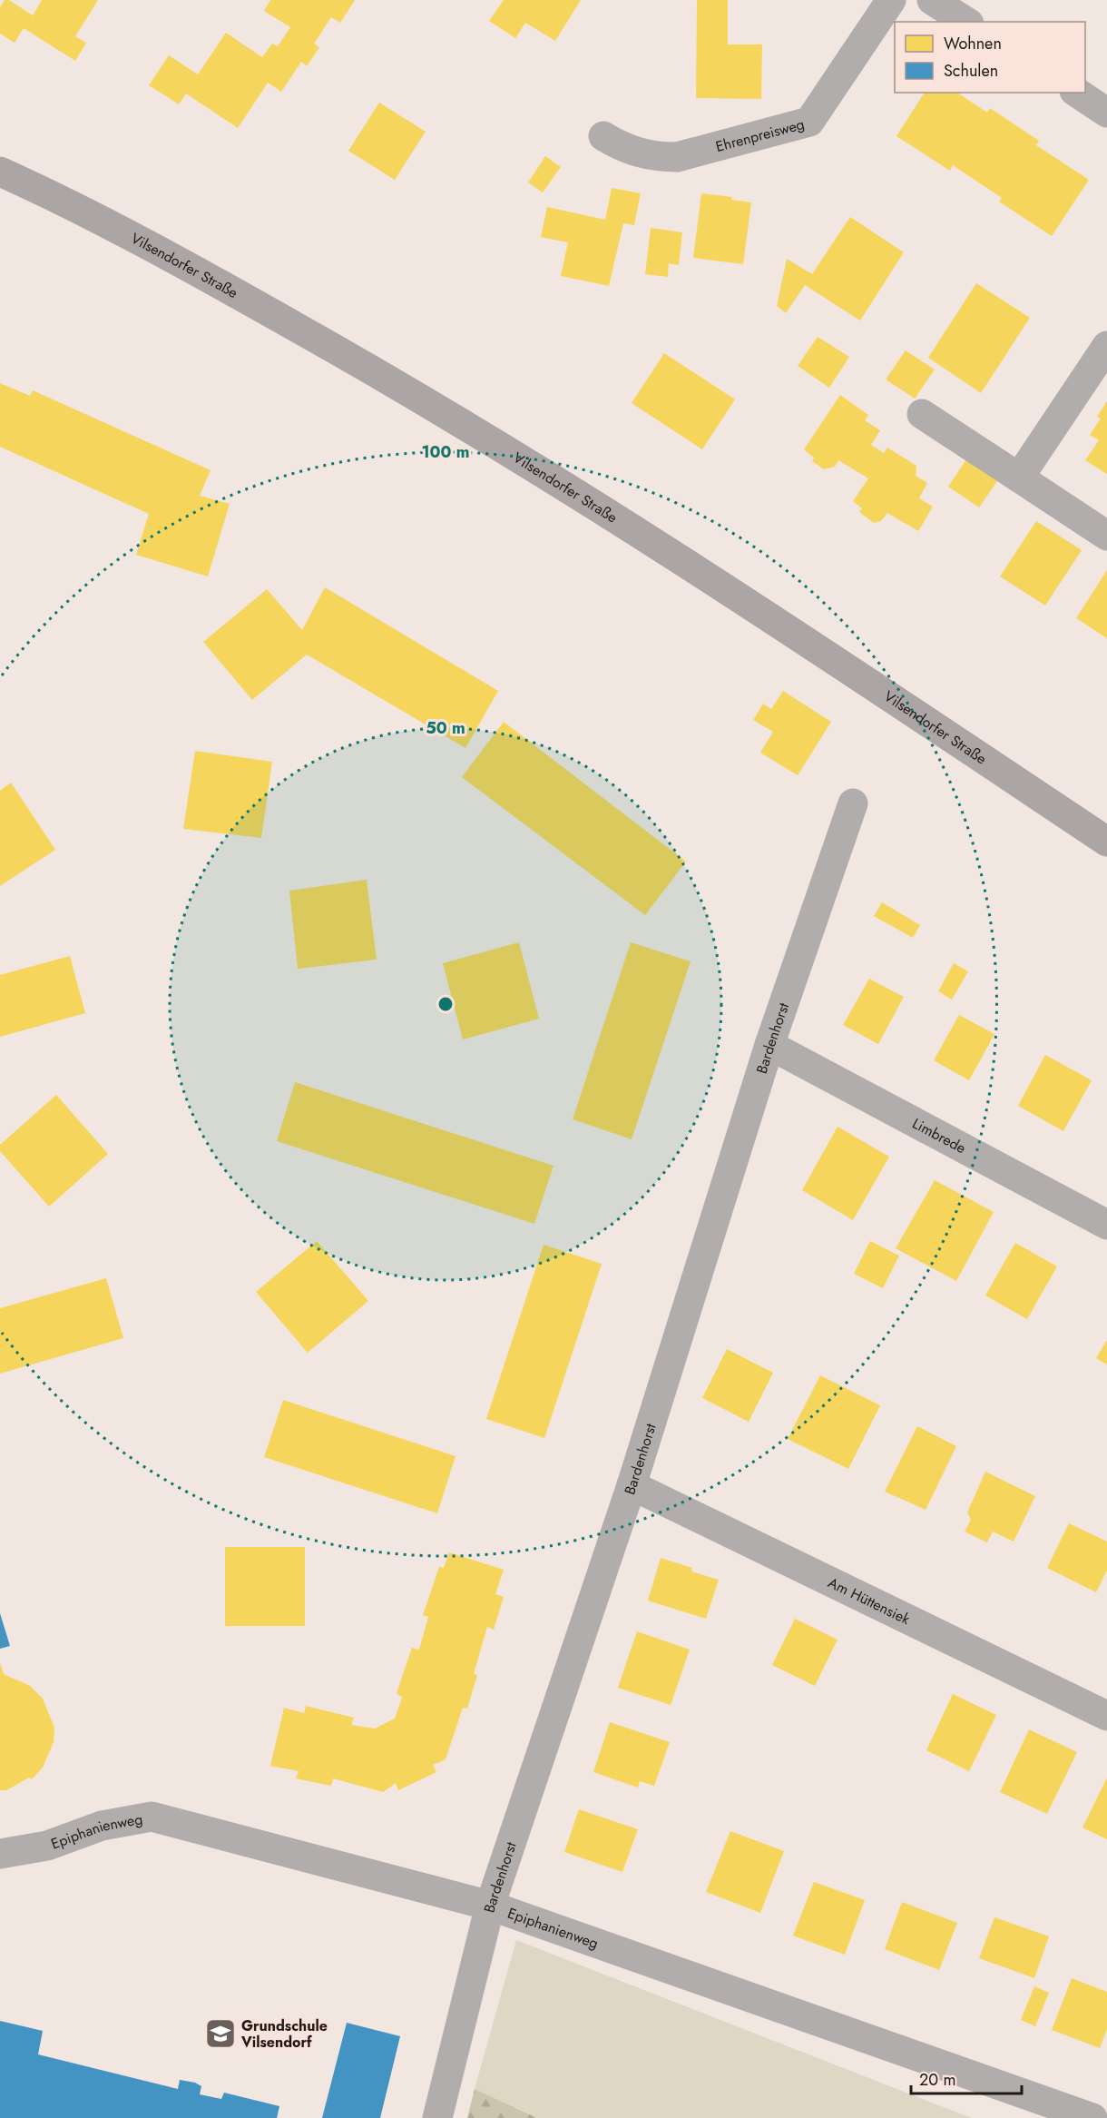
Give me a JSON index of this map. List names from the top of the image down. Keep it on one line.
{"streets":{"main road":["Vilsendorfer Straße"],"street":["Ehrenpreisweg","Bardenhorst","Limbrede","Am Hüttensiek","Epiphanienweg"]},"crossings":[["Bardenhorst","Limbrede"],["Bardenhorst","Am Hüttensiek"],["Bardenhorst","Epiphanienweg"]],"places":{"school or university":["Grundschule Vilsendorf"]},"legend":["Wohnen","Schulen"],"scale_bar":"20 m","rings":["100 m","50 m"]}
